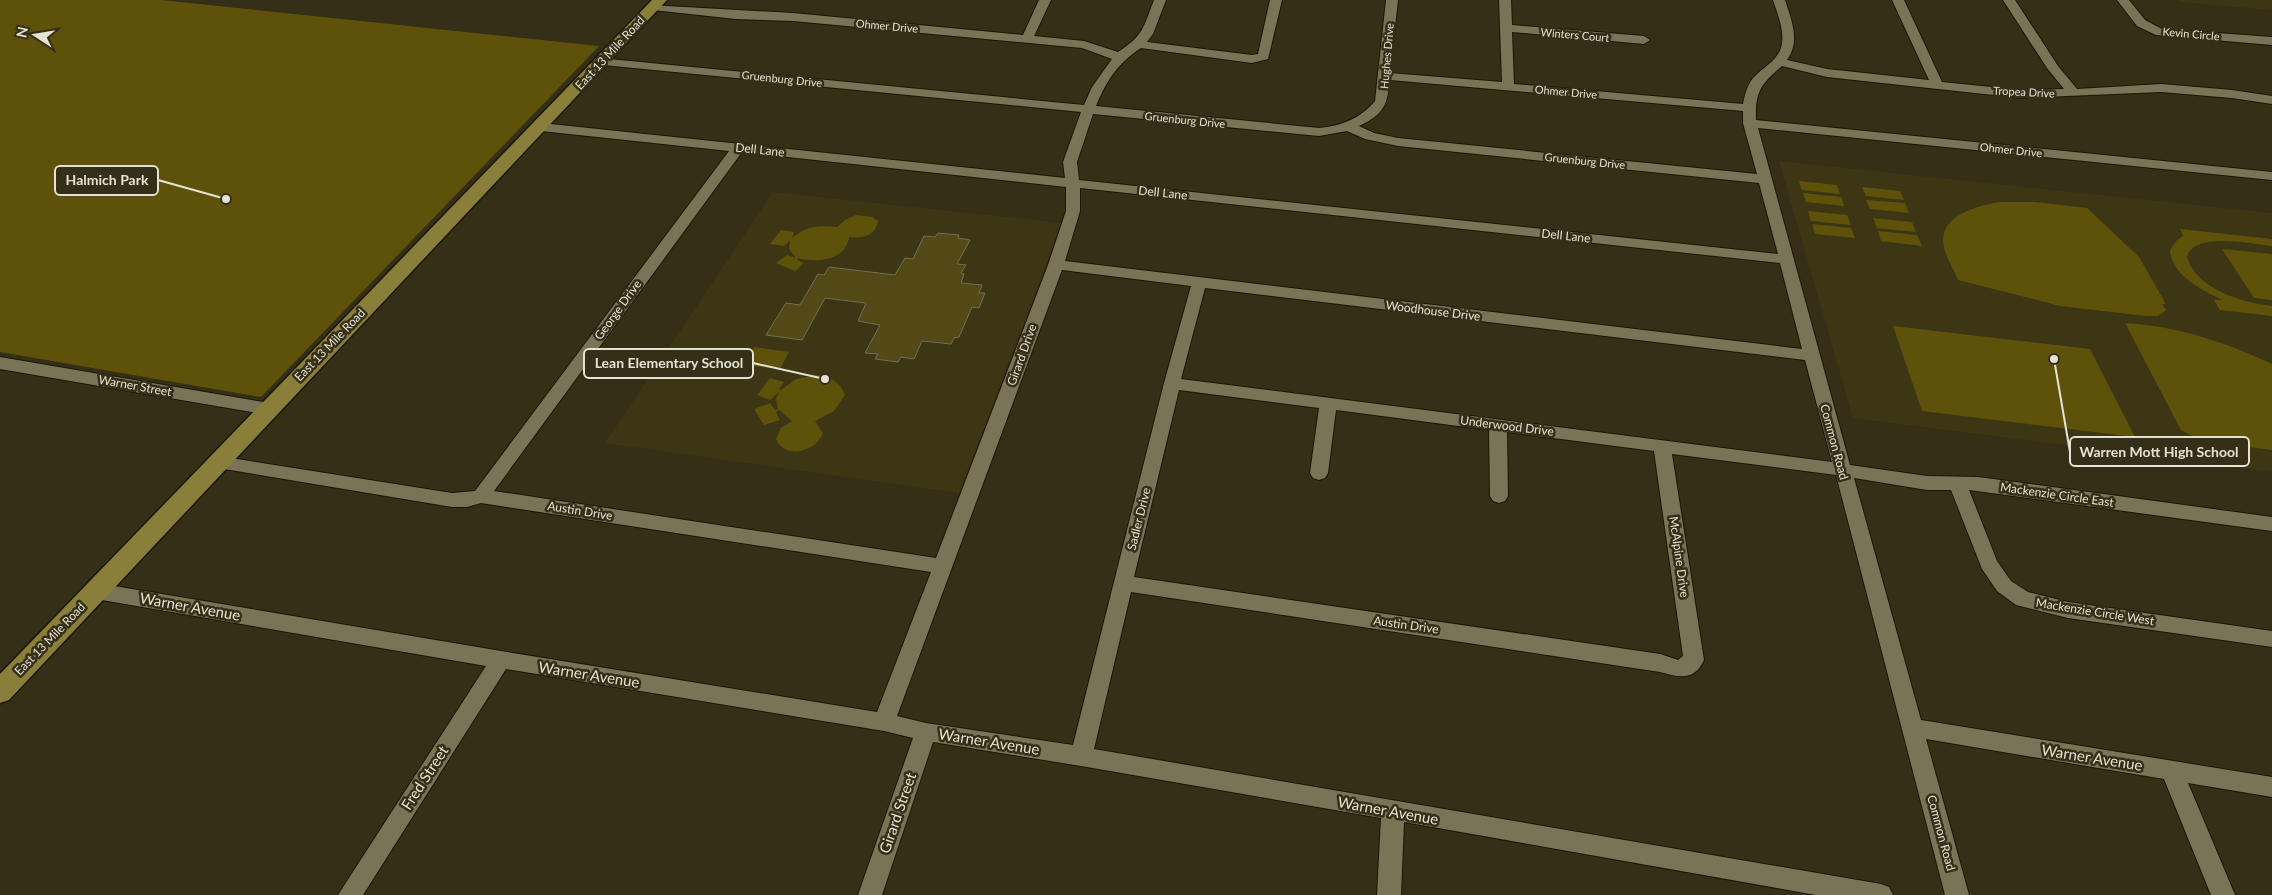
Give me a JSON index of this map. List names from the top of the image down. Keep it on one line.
{"streets":{"main road":["East 13 Mile Road"],"street":["Ohmer Drive","Kevin Circle","Winters Court","Hughes Drive","Gruenburg Drive","Tropea Drive","Dell Lane","George Drive","Woodhouse Drive","Girard Drive","Warner Street","Underwood Drive","Common Road","Mackenzie Circle East","Austin Drive","Sadler Drive","McAlpine Drive","Warner Avenue","Mackenzie Circle West","Fred Street","Girard Street"]},"crossings":[["Ohmer Drive","East 13 Mile Road"],["Ohmer Drive","Hughes Drive"],["Ohmer Drive","Girard Drive"],["Ohmer Drive","Common Road"],["East 13 Mile Road","Gruenburg Drive"],["East 13 Mile Road","Dell Lane"],["East 13 Mile Road","Warner Street"],["East 13 Mile Road","Austin Drive"],["East 13 Mile Road","Warner Avenue"],["Hughes Drive","Gruenburg Drive"],["Gruenburg Drive","Girard Drive"],["Gruenburg Drive","Common Road"],["Tropea Drive","Common Road"],["Dell Lane","George Drive"],["Dell Lane","Girard Drive"],["Dell Lane","Common Road"],["George Drive","Austin Drive"],["Woodhouse Drive","Girard Drive"],["Woodhouse Drive","Common Road"],["Woodhouse Drive","Sadler Drive"],["Girard Drive","Austin Drive"],["Girard Drive","Warner Avenue"],["Underwood Drive","Common Road"],["Underwood Drive","Mackenzie Circle East"],["Underwood Drive","Sadler Drive"],["Underwood Drive","McAlpine Drive"],["Common Road","Mackenzie Circle East"],["Common Road","Warner Avenue"],["Mackenzie Circle East","Mackenzie Circle West"],["Austin Drive","Sadler Drive"],["Austin Drive","McAlpine Drive"],["Sadler Drive","Warner Avenue"],["Warner Avenue","Fred Street"],["Warner Avenue","Girard Street"]],"places":["Halmich Park","Warren Mott High School","Lean Elementary School"],"north":"left"}
